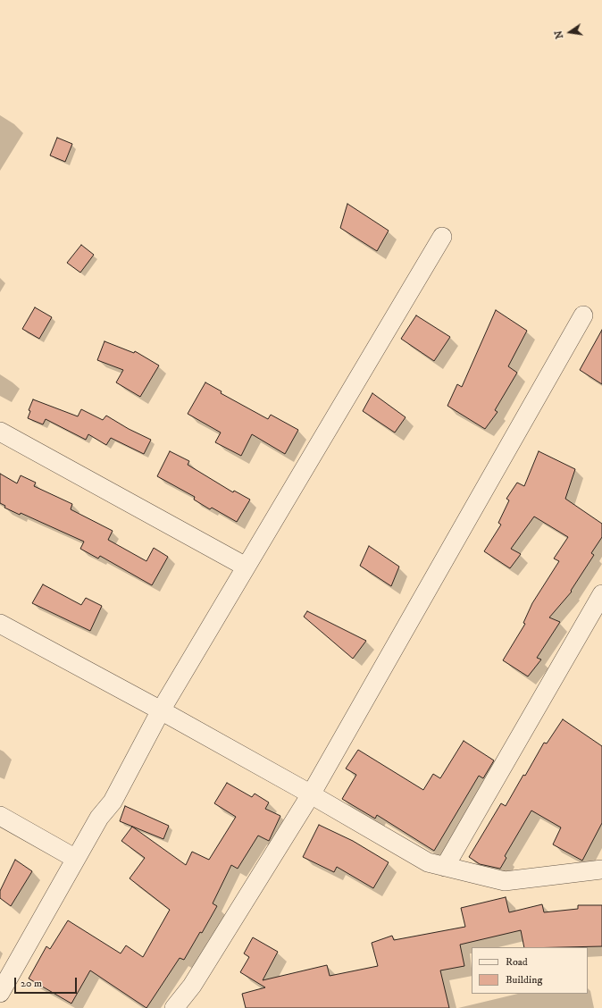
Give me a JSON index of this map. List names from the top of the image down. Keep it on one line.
{"legend":["Road","Building"],"scale_bar":"20 m","north":"left"}
